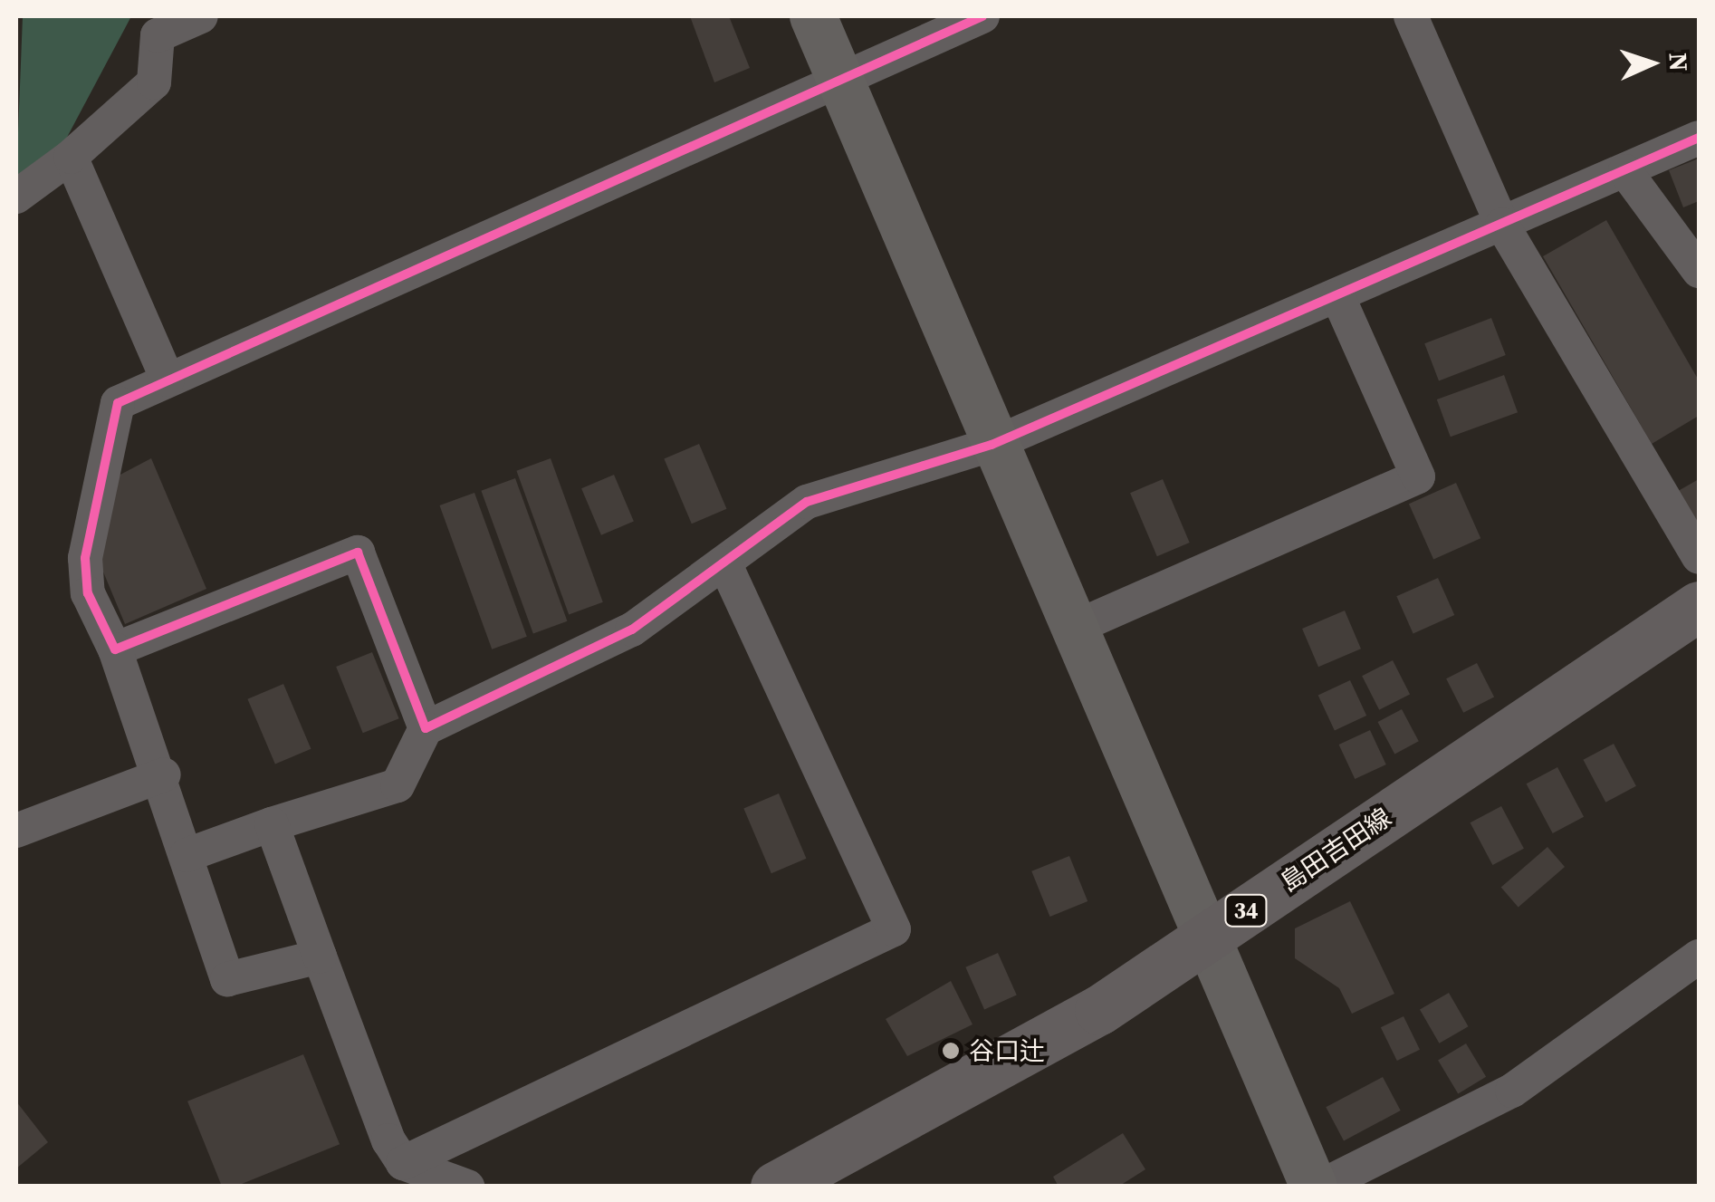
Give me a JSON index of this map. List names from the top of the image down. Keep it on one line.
{"streets":{"main road":["島田吉田線","34"]},"places":["谷口辻"],"north":"right"}
